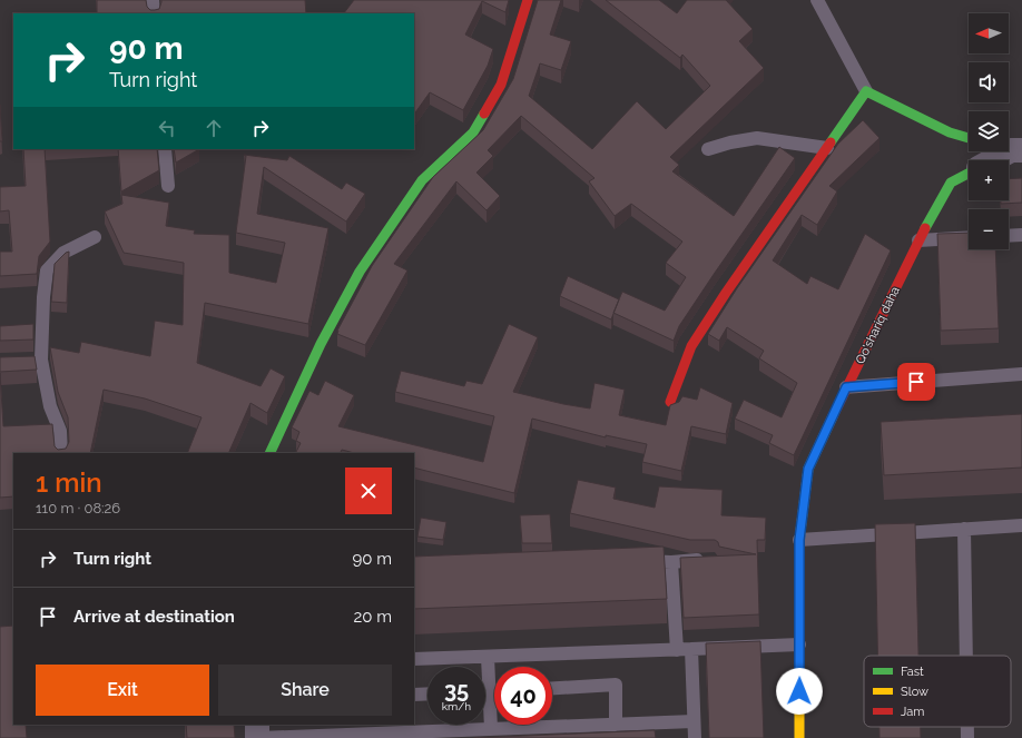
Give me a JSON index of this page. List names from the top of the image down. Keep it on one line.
{"streets":{"street":["Qo'shariq daha"]},"legend":["Fast","Slow","Jam"],"north":"left","page":{"map_buttons":["+","−"],"turn":["90 m","Turn right"],"heading":["1 min","110 m · 08:26"],"list":[{"name":"Turn right","value":"90 m"},{"name":"Arrive at destination","value":"20 m"}],"buttons":["Exit","Share"],"speed":"35 km/h","limit":"40"}}
